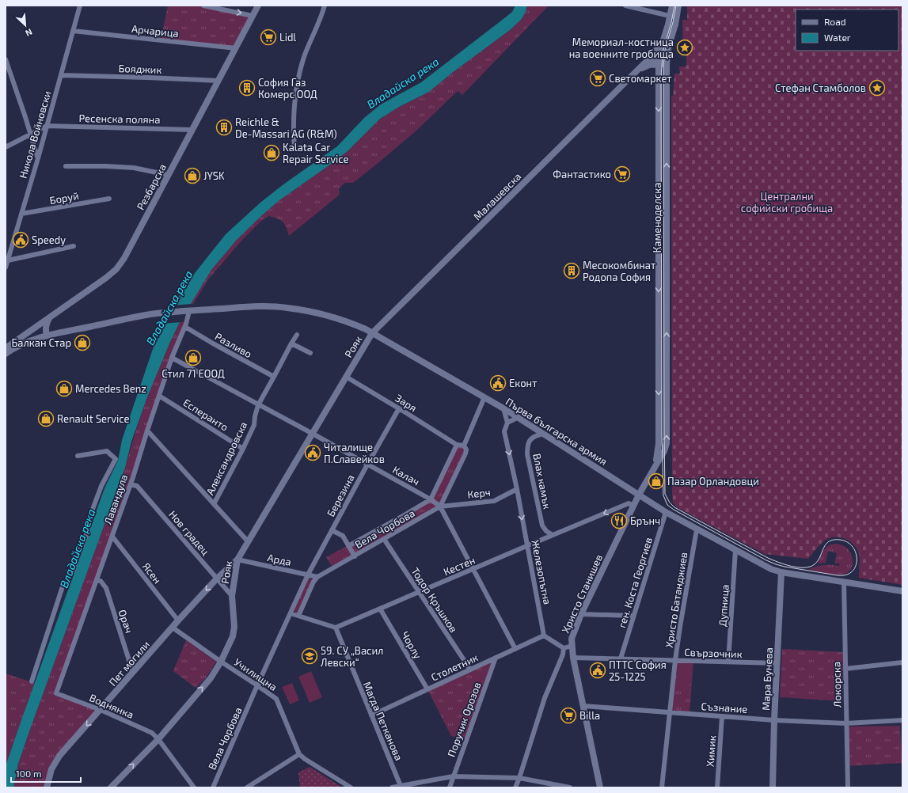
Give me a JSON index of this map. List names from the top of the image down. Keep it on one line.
{"streets":{"street":["Арчарица","Бояджик","Ресенска поляна","Никола Войновски","Резбарска","Малашевска","Боруй","Каменоделска","Разливо","Рояк","Заря","Есперанто","Първа българска армия","Александровска","Калач","Влах камък","Керч","Березина","Лавандула","Вела Чорбова","Нов градец","Арда","Кестен","Железопътна","Ясен","ген. Коста Георгиев","Христо Станишев","Тодор Кръшков","Христо Батанджиев","Дупница","Орач","Чорлу","Свързочник","Пет могили","Столетник","Училищна","Мара Бунева","Локорска","Воднянка","Съзнание","Поручик Орозов","Магда Петканова","Химик"]},"crossings":[["Арчарица","Никола Войновски"],["Арчарица","Резбарска"],["Бояджик","Никола Войновски"],["Бояджик","Резбарска"],["Ресенска поляна","Никола Войновски"],["Ресенска поляна","Резбарска"],["Никола Войновски","Боруй"],["Резбарска","Първа българска армия"],["Малашевска","Каменоделска"],["Малашевска","Рояк"],["Малашевска","Първа българска армия"],["Каменоделска","Първа българска армия"],["Каменоделска","Христо Станишев"],["Разливо","Александровска"],["Разливо","Лавандула"],["Рояк","Заря"],["Рояк","Първа българска армия"],["Рояк","Калач"],["Рояк","Нов градец"],["Рояк","Арда"],["Рояк","Пет могили"],["Рояк","Училищна"],["Рояк","Воднянка"],["Заря","Березина"],["Есперанто","Александровска"],["Есперанто","Лавандула"],["Първа българска армия","Влах камък"],["Първа българска армия","Лавандула"],["Първа българска армия","ген. Коста Георгиев"],["Първа българска армия","Христо Станишев"],["Първа българска армия","Христо Батанджиев"],["Първа българска армия","Дупница"],["Първа българска армия","Мара Бунева"],["Първа българска армия","Локорска"],["Александровска","Калач"],["Калач","Керч"],["Калач","Березина"],["Калач","Лавандула"],["Калач","Вела Чорбова"],["Калач","Кестен"],["Калач","Столетник"],["Влах камък","Кестен"],["Керч","Вела Чорбова"],["Керч","Железопътна"],["Березина","Вела Чорбова"],["Березина","Арда"],["Лавандула","Нов градец"],["Лавандула","Ясен"],["Лавандула","Орач"],["Лавандула","Воднянка"],["Вела Чорбова","Арда"],["Вела Чорбова","Тодор Кръшков"],["Вела Чорбова","Училищна"],["Нов градец","Пет могили"],["Арда","Пет могили"],["Кестен","Железопътна"],["Кестен","Христо Станишев"],["Кестен","Тодор Кръшков"],["Кестен","Чорлу"],["Кестен","Магда Петканова"],["Железопътна","Столетник"],["Ясен","Пет могили"],["ген. Коста Георгиев","Свързочник"],["Тодор Кръшков","Столетник"],["Христо Батанджиев","Свързочник"],["Христо Батанджиев","Съзнание"],["Дупница","Свързочник"],["Орач","Пет могили"],["Чорлу","Столетник"],["Свързочник","Мара Бунева"],["Пет могили","Училищна"],["Пет могили","Воднянка"],["Столетник","Поручик Орозов"],["Столетник","Магда Петканова"],["Мара Бунева","Съзнание"],["Локорска","Съзнание"],["Съзнание","Химик"]],"one_way":["Железопътна","Пет могили"],"water":["Владайска река"],"parks":["Централни софийски гробища"],"places":{"supermarket":["Lidl","Светомаркет","Фантастико","Billa"],"place":["Мемориал-костница на военните гробища","Стефан Стамболов"],"building":["София Газ Комерс ООД","Reichle & De-Massari AG (R&M)","Месокомбинат Родопа София"],"shop":["Kalata Car Repair Service","JYSK","Балкан Стар","Стил 71 ЕООД","Mercedes Benz","Renault Service","Пазар Орландовци"],"public building":["Speedy","Еконт","Читалище П.Славейков","ПТТС София 25-1225"],"restaurant":["Брънч"],"school or university":["59. СУ „Васил Левски“"]},"legend":["Road","Water"],"scale_bar":"100 m","north":"bottom right"}
